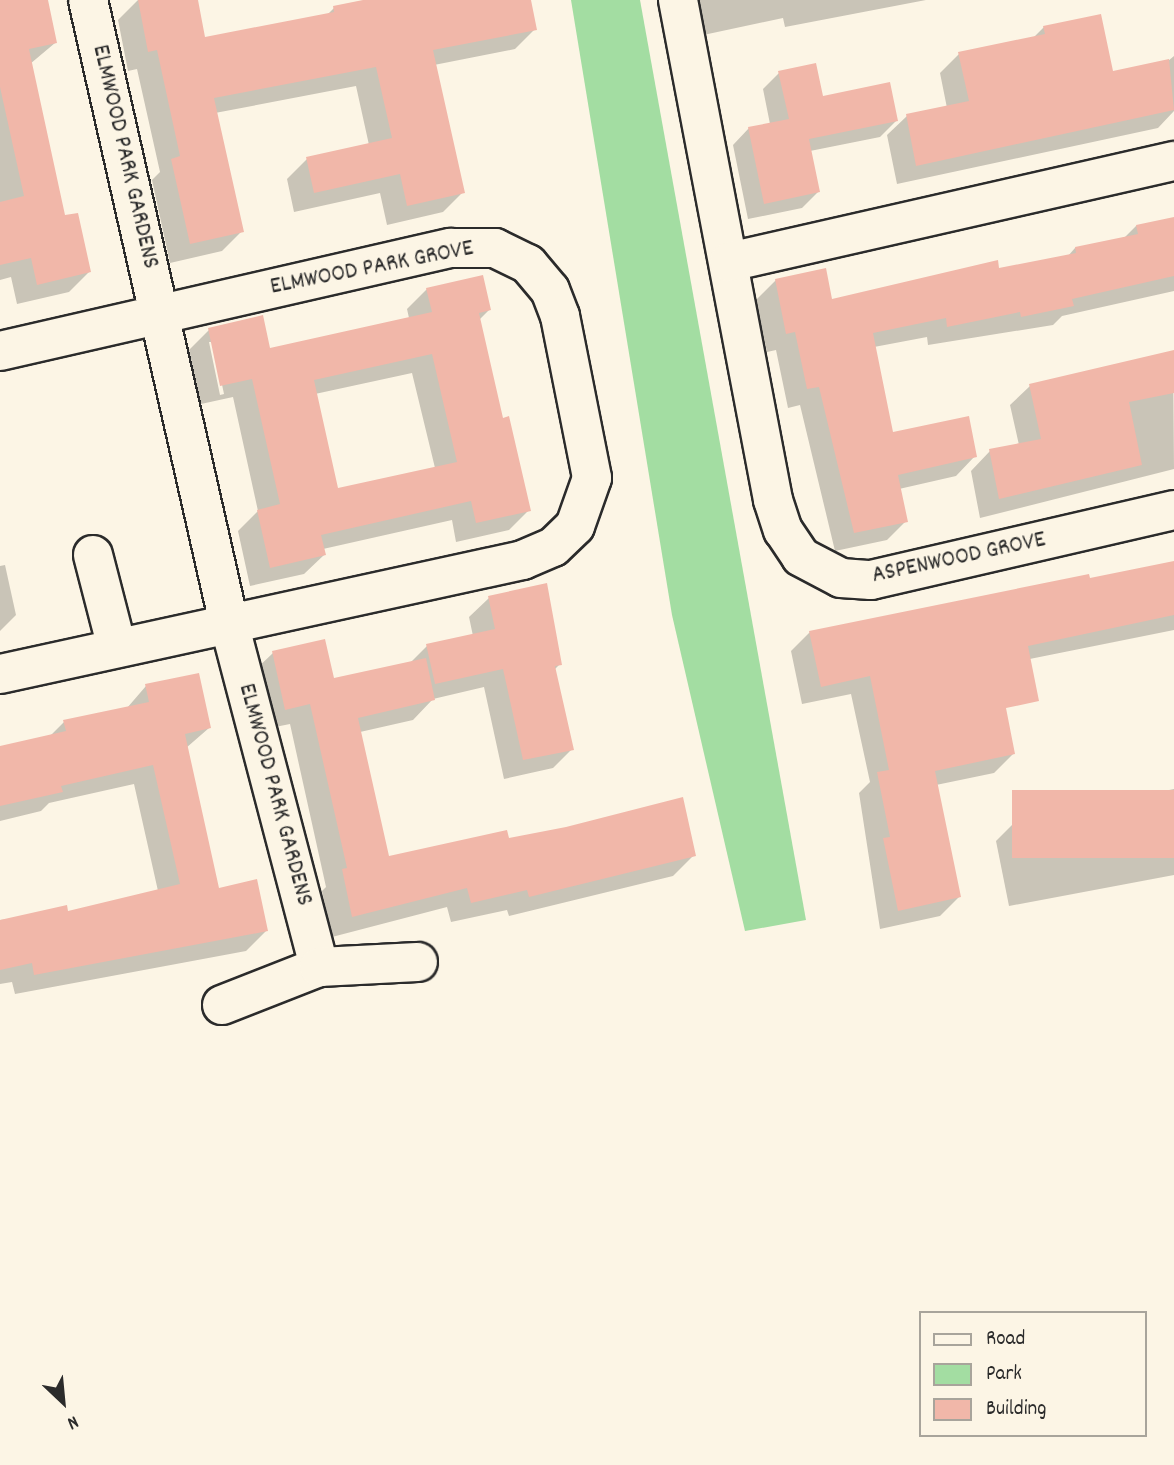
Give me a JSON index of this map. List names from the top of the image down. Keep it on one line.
{"streets":{"street":["ELMWOOD PARK GARDENS","ELMWOOD PARK GROVE","ASPENWOOD GROVE"]},"crossings":[["ELMWOOD PARK GARDENS","ELMWOOD PARK GROVE"]],"legend":["Road","Park","Building"],"north":"bottom right"}
